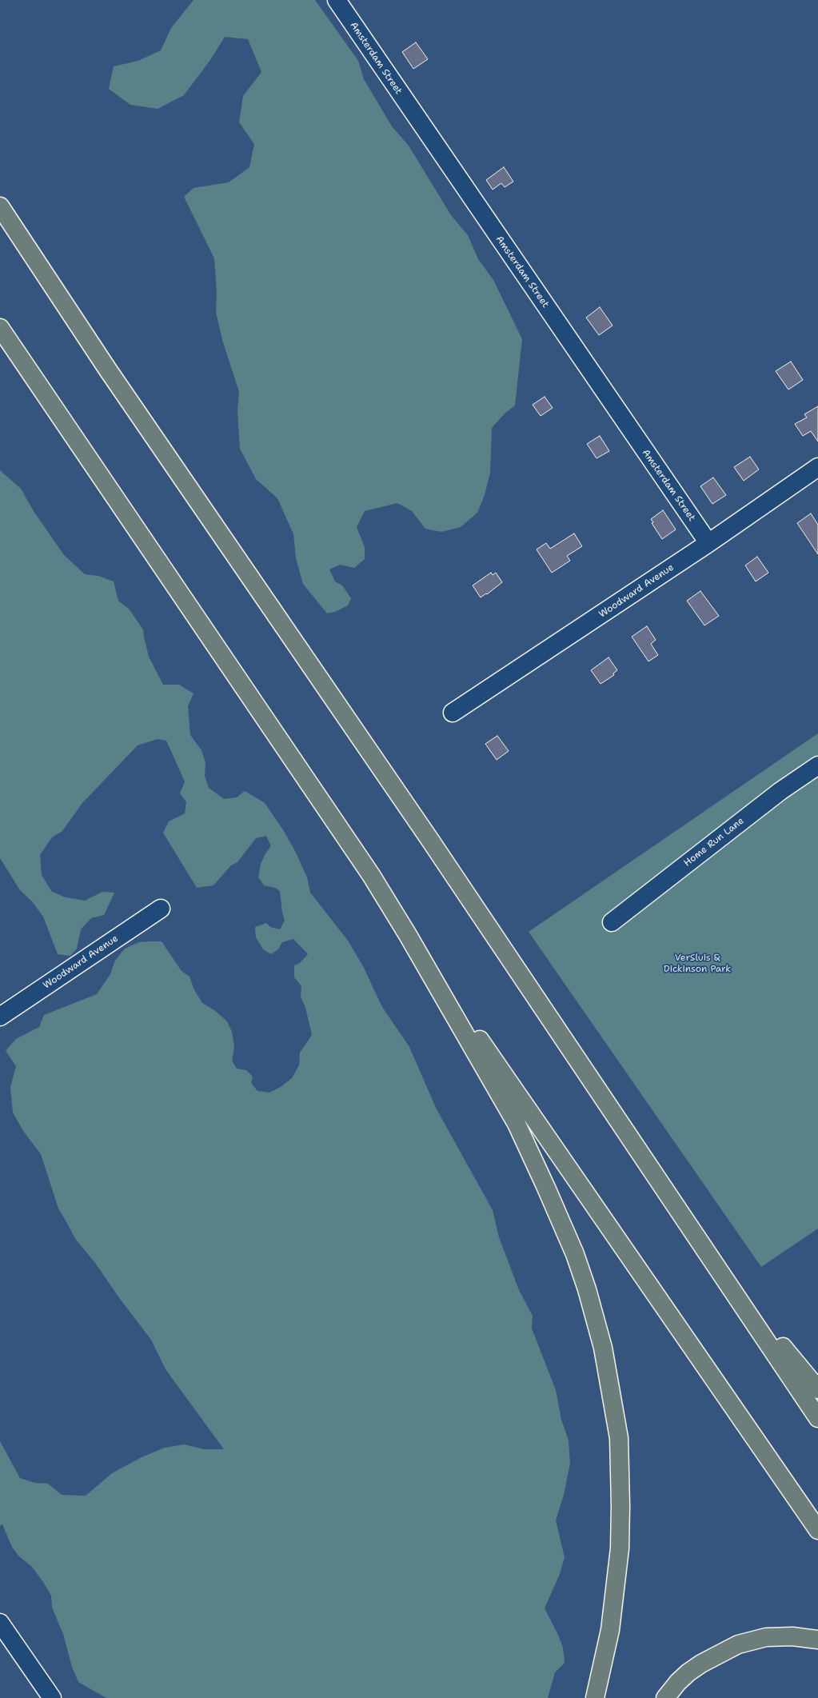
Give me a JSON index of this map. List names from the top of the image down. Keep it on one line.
{"streets":{"street":["Amsterdam Street","Woodward Avenue","Home Run Lane"]},"crossings":[["Amsterdam Street","Woodward Avenue"]],"parks":["VerSluis & Dickinson Park"]}
